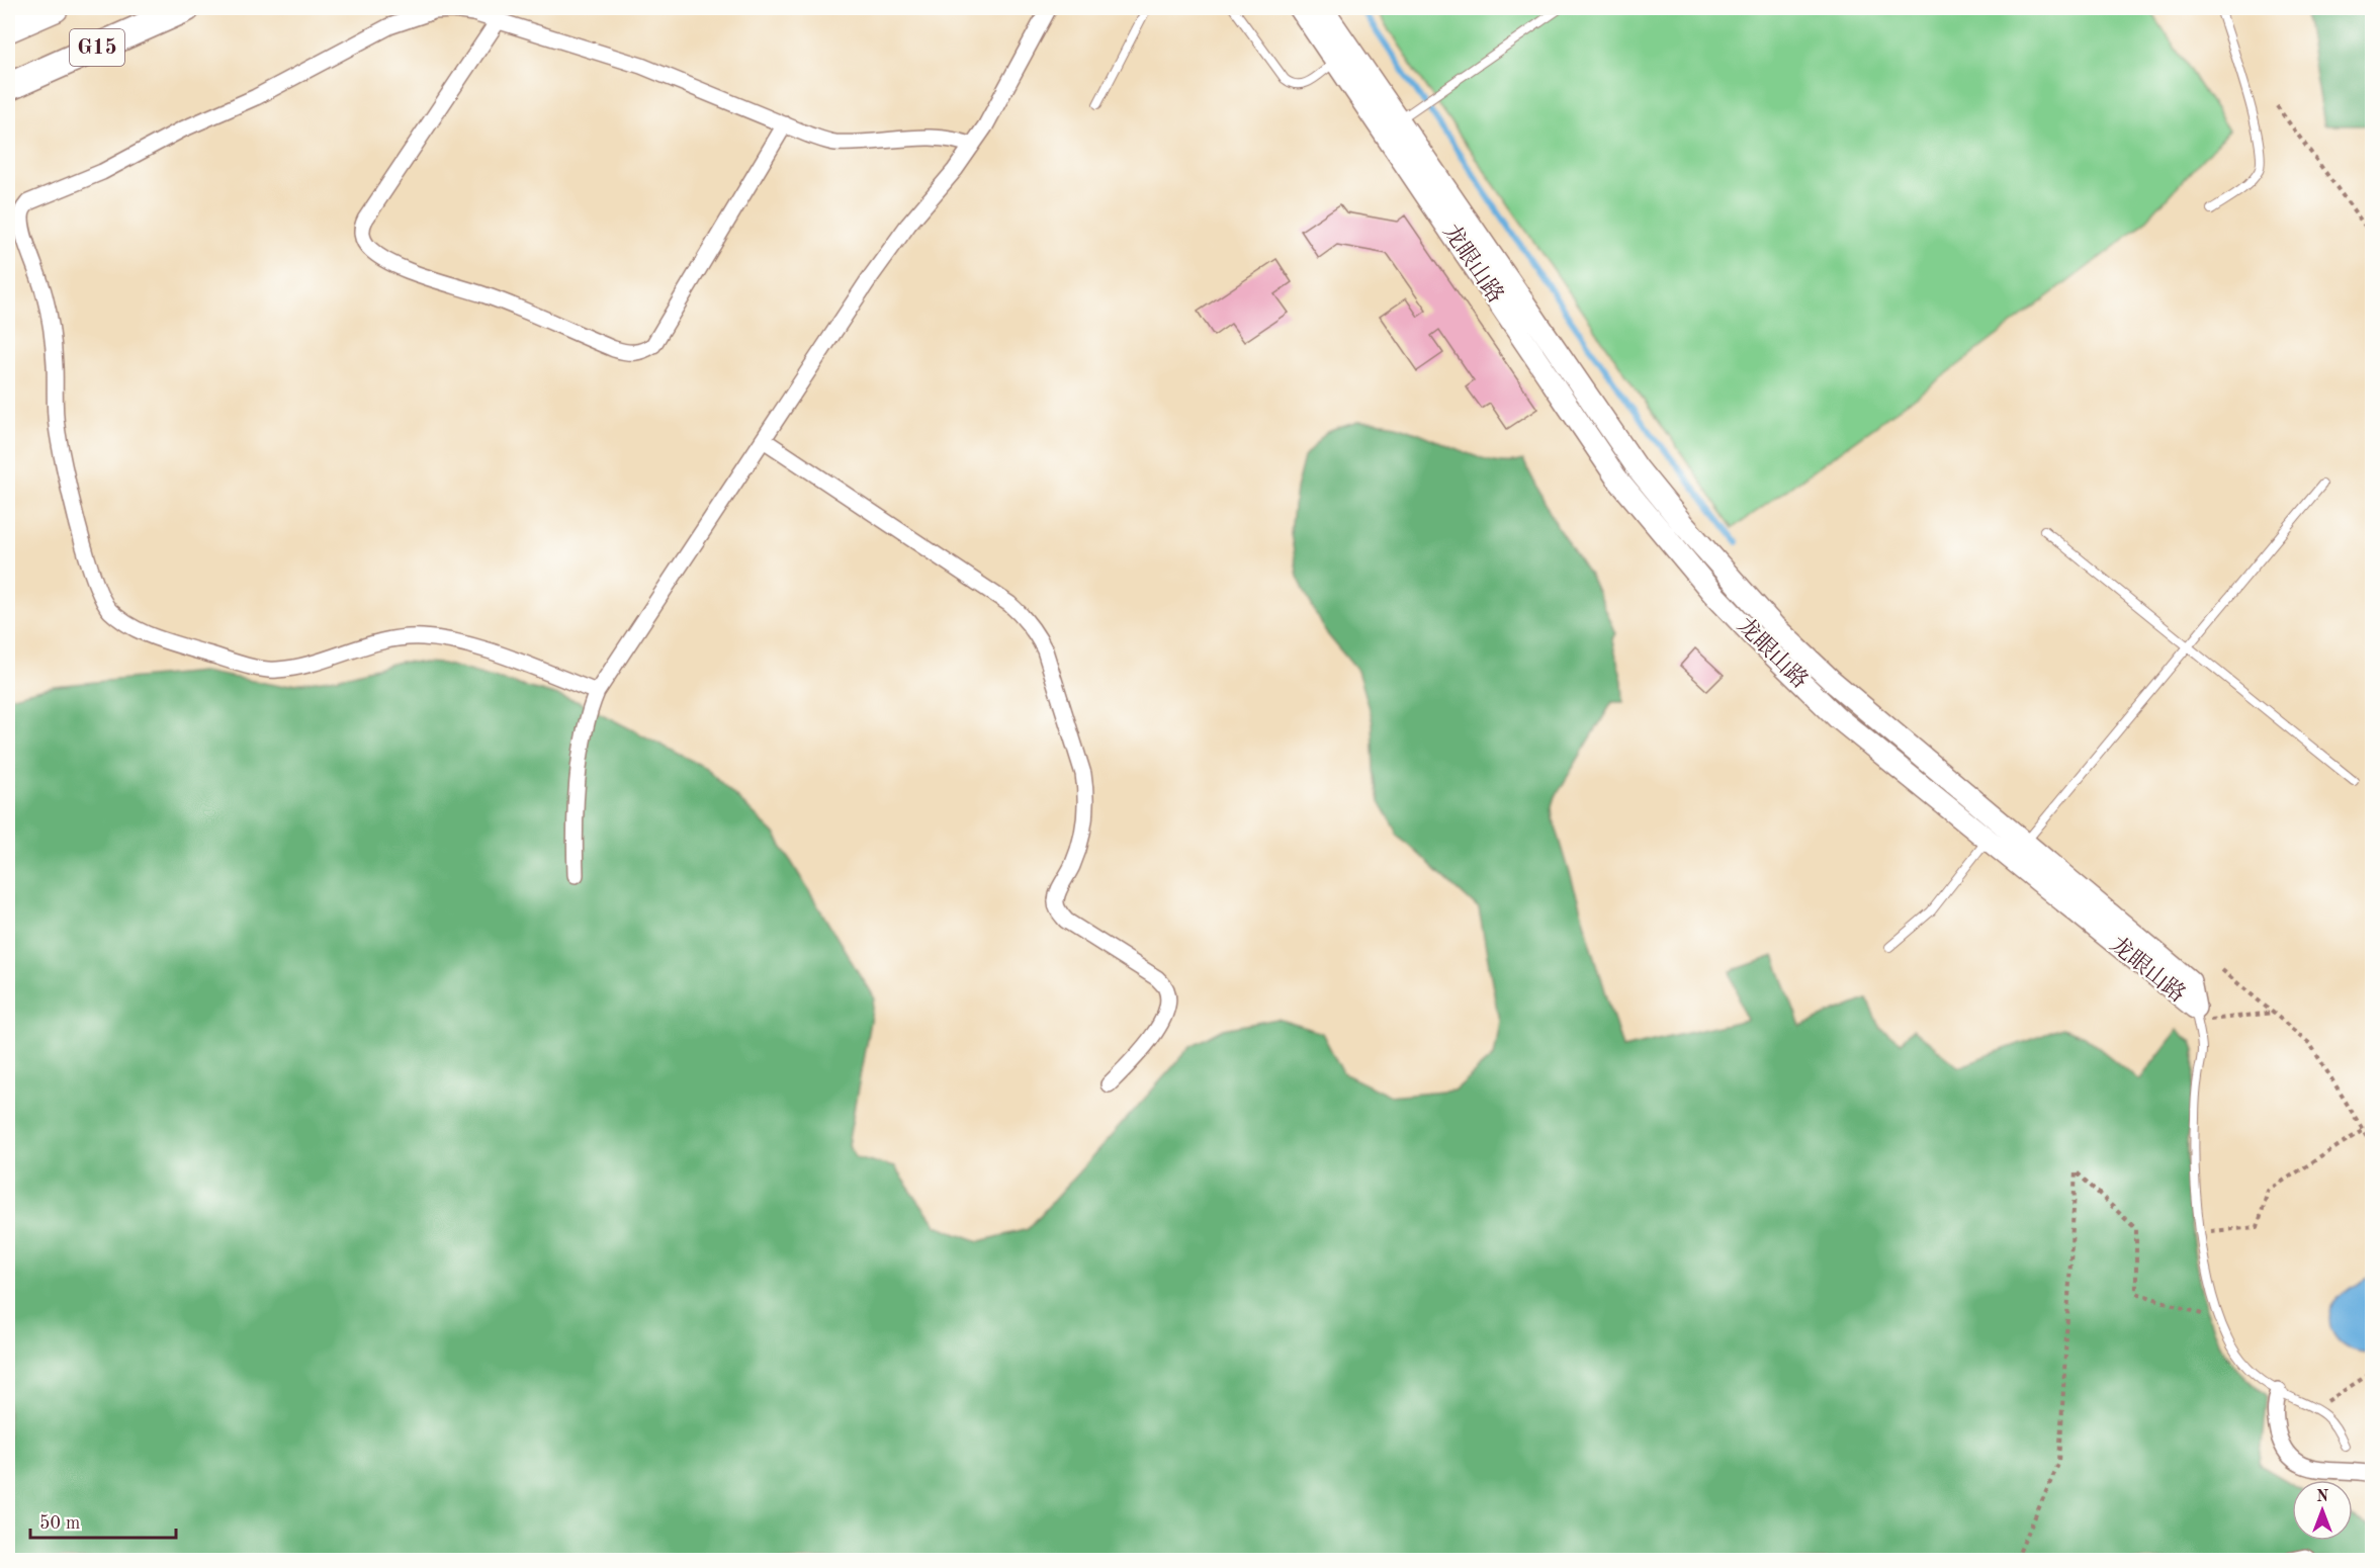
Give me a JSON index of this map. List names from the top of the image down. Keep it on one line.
{"streets":{"highway":["G15"],"street":["龙眼山路"]},"scale_bar":"50 m","north":"top"}
